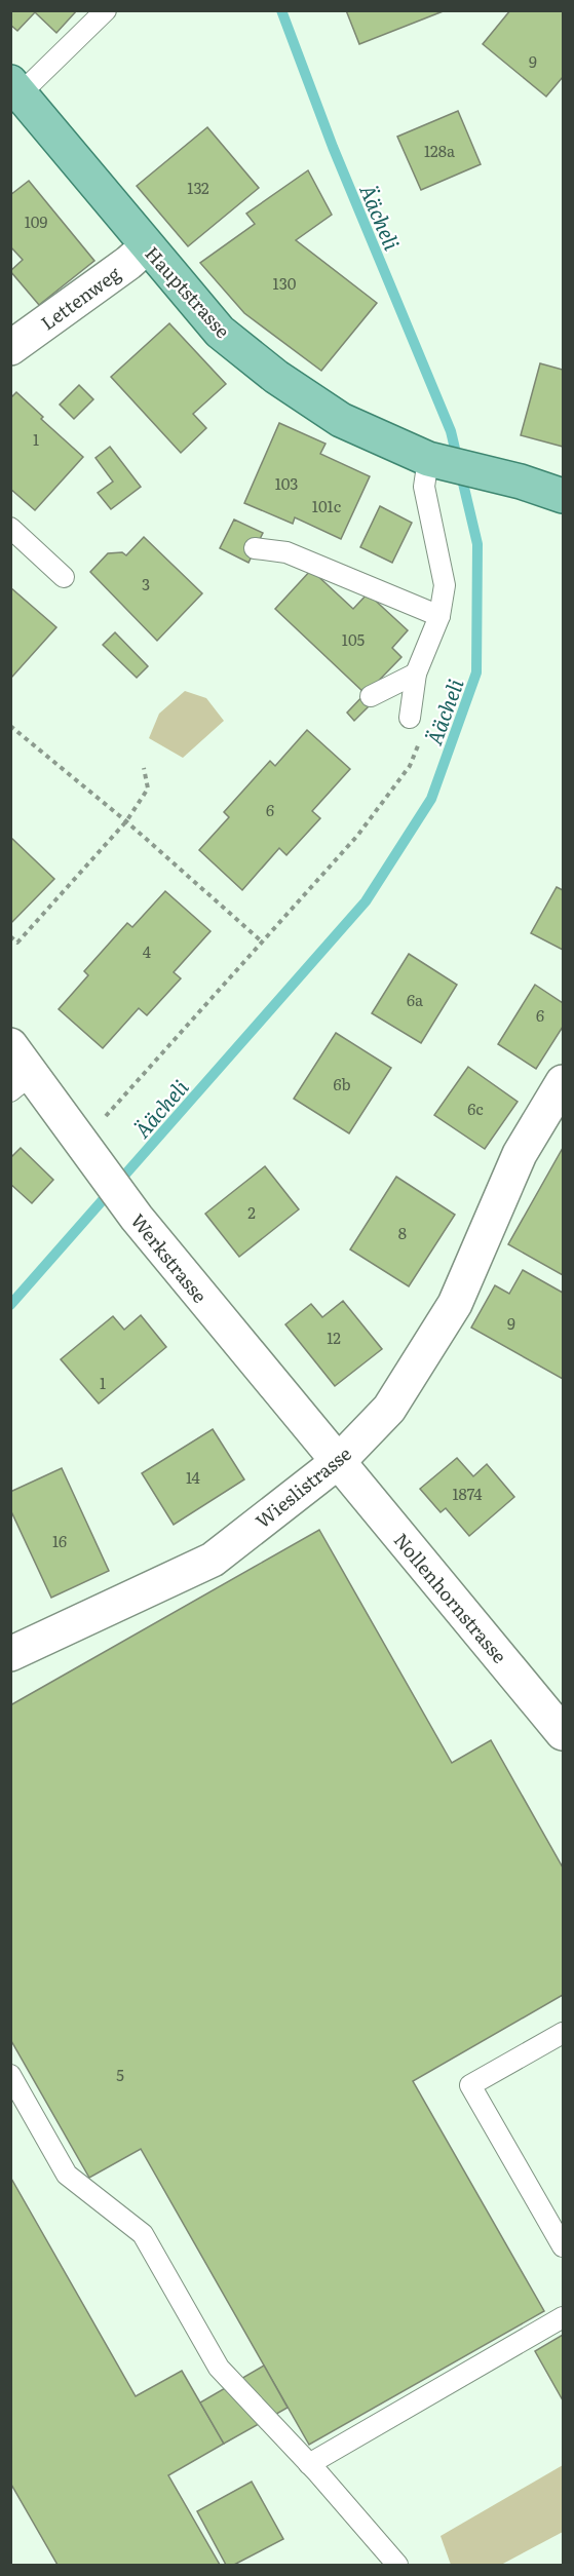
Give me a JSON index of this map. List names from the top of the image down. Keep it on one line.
{"streets":{"main road":["Hauptstrasse"],"street":["Lettenweg","Werkstrasse","Wieslistrasse","Nollenhornstrasse"]},"crossings":[["Hauptstrasse","Lettenweg"],["Werkstrasse","Wieslistrasse"],["Werkstrasse","Nollenhornstrasse"],["Wieslistrasse","Nollenhornstrasse"]],"water":["Äächeli"],"house_numbers":["9","128a","132","109","130","1","103","101c","3","105","6","4","6a","6","6b","6c","2","8","9","12","1","14","1874","16","5"]}
